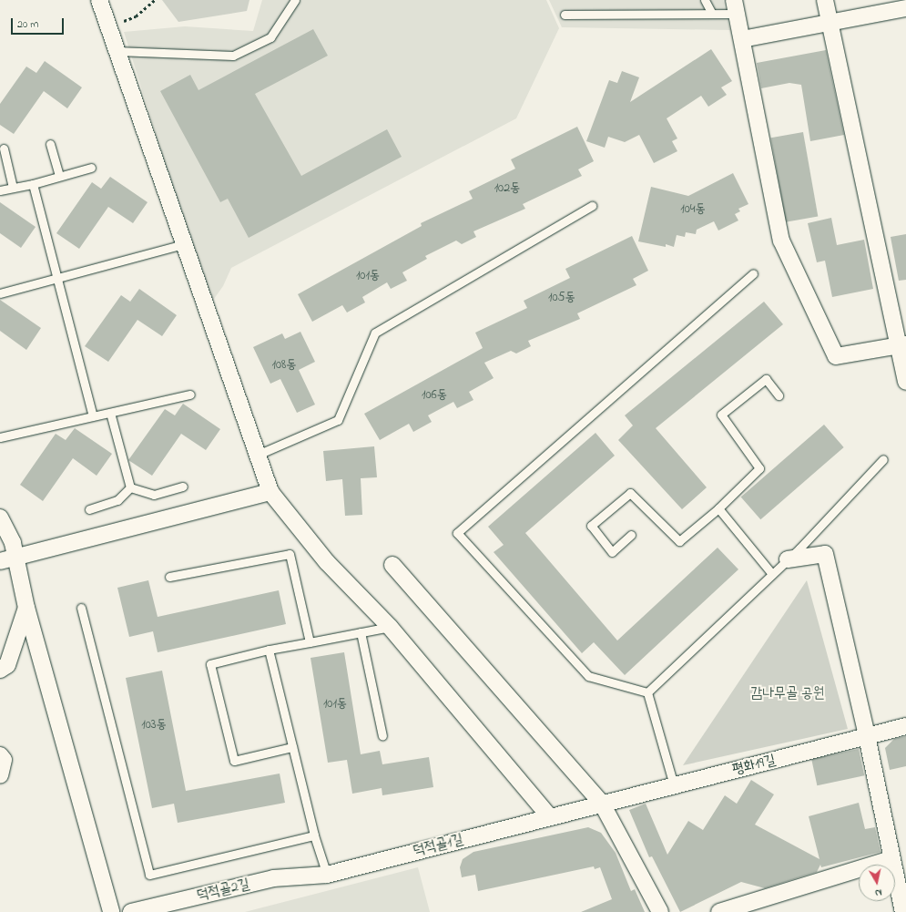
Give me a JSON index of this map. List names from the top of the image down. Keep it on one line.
{"streets":{"street":["평화19길","덕적골1길","덕적골2길"]},"crossings":[["평화19길","덕적골1길"],["덕적골1길","덕적골2길"]],"parks":["감나무골 공원"],"house_numbers":["102동","104동","101동","105동","108동","106동","101동","103동"],"scale_bar":"20 m","north":"bottom"}
